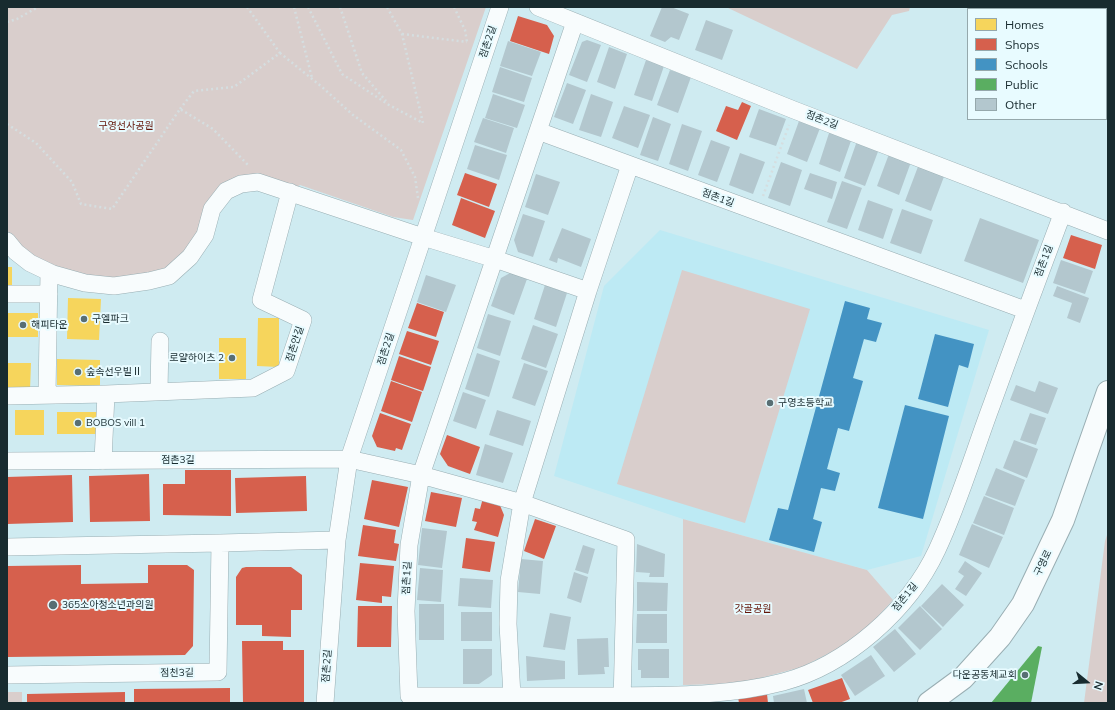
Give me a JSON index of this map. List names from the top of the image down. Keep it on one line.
{"streets":{"main road":["구영로"],"street":["점촌2길","점촌1길","점촌안길","점촌3길","점천3길"]},"crossings":[["점촌2길","점촌1길"],["점촌2길","점촌3길"],["점촌1길","점촌3길"]],"parks":["구영선사공원","갓골공원"],"places":["구엘파크","해피타운","로얄하이츠 2","숲속선우빌Ⅱ","구영초등학교","BOBOS vill 1","365소아청소년과의원","다운공동체교회"],"legend":["Homes","Shops","Schools","Public","Other"],"north":"right"}
